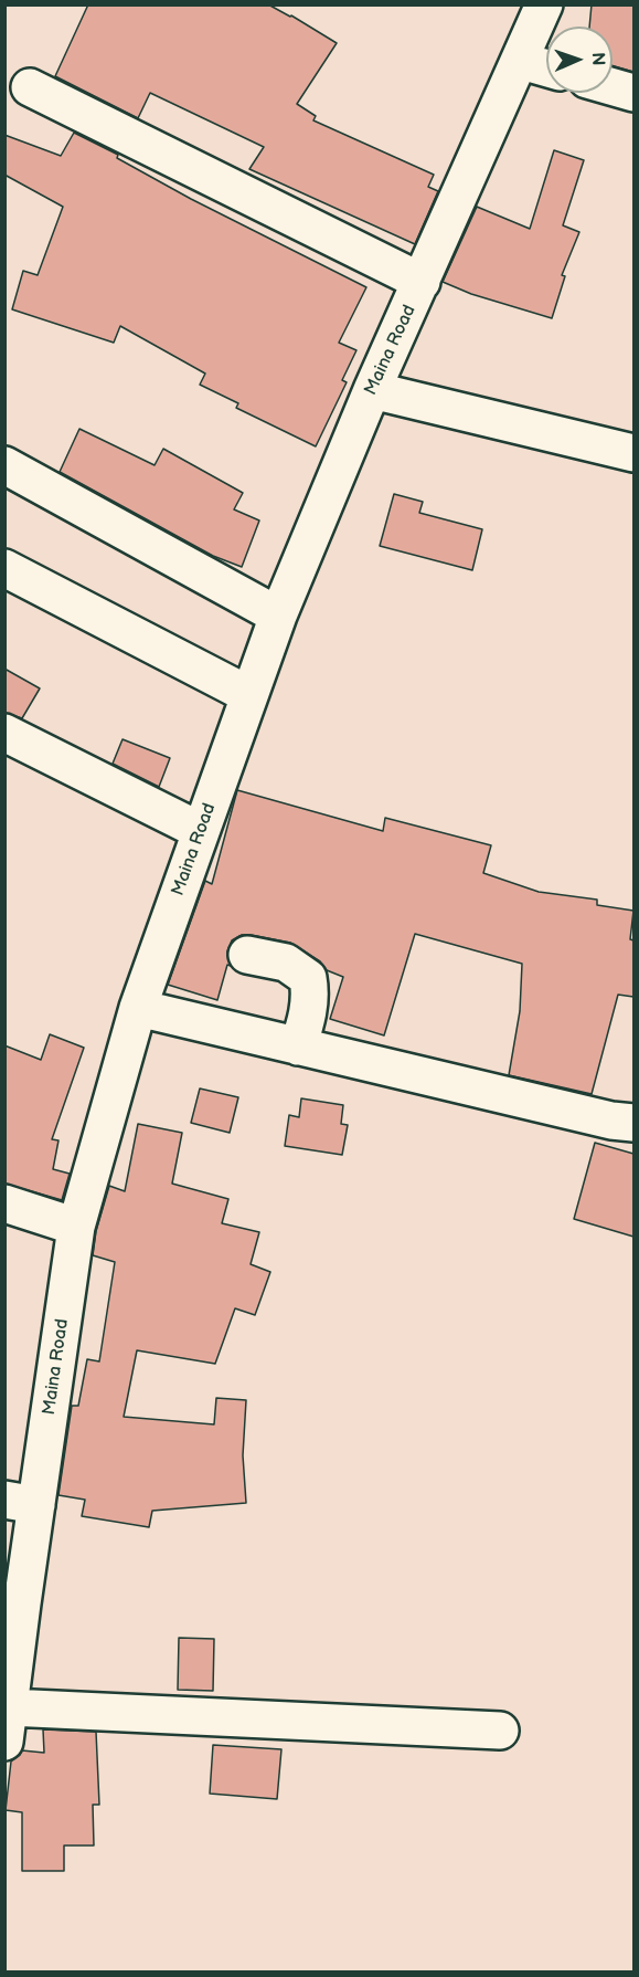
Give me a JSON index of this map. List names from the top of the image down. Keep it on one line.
{"streets":{"street":["Maina Road"]},"north":"right"}
